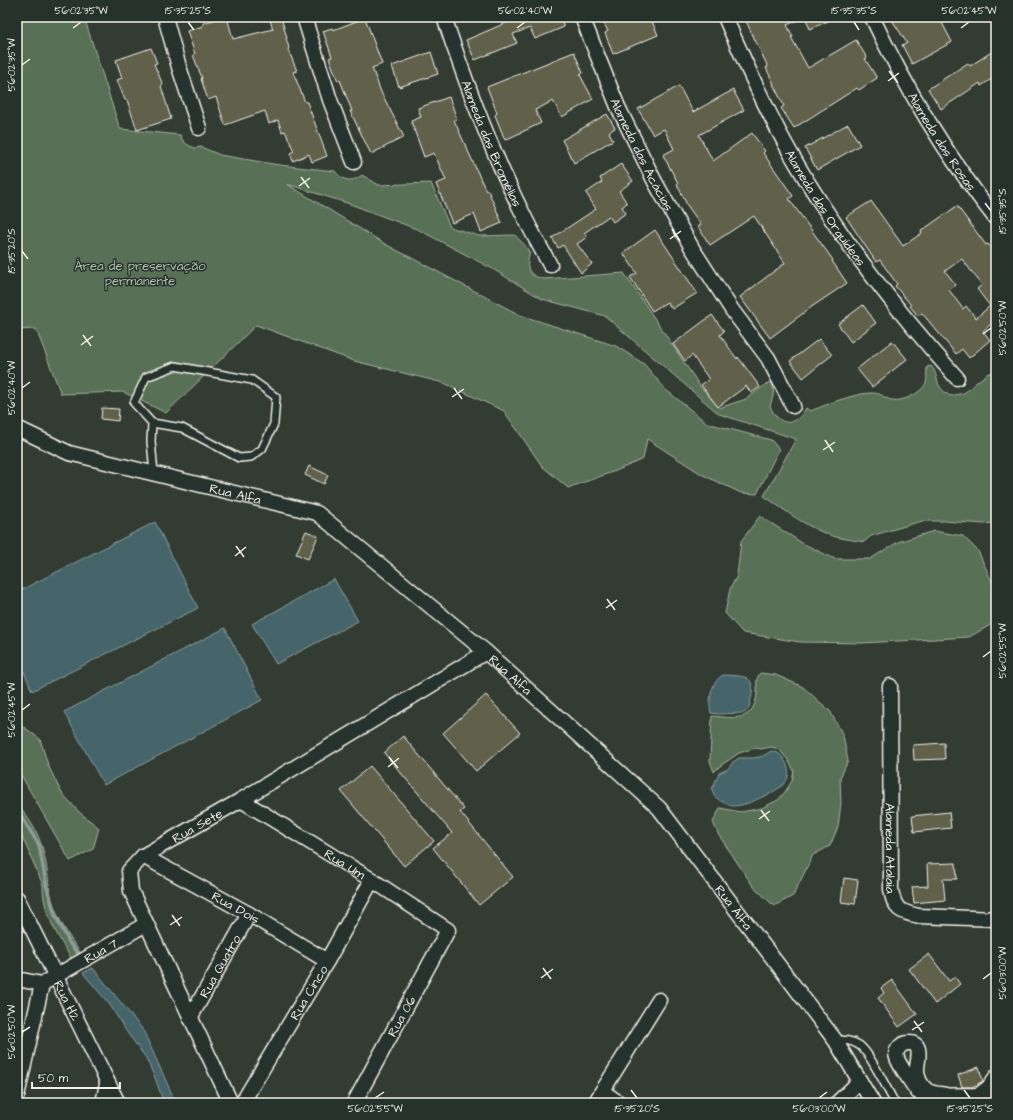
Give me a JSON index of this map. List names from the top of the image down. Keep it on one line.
{"streets":{"street":["Alameda das Rosas","Alameda das Bromélias","Alameda das Acácias","Alameda das Orquídeas","Rua Alfa","Rua Sete","Alameda Atalaia","Rua Um","Rua Dois","Rua 7","Rua Quatro","Rua Cinco","Rua H2","Rua 06"]},"crossings":[["Rua Alfa","Rua Sete"],["Rua Sete","Rua Um"],["Rua Sete","Rua Dois"],["Rua Sete","Rua 7"],["Rua Sete","Rua Quatro"],["Rua Um","Rua Cinco"],["Rua Um","Rua 06"],["Rua Dois","Rua Quatro"],["Rua Dois","Rua Cinco"],["Rua 7","Rua H2"]],"parks":["Área de preservação permanente"],"scale_bar":"50 m","coordinates":["56°02'35\"W","15°35'25\"S","56°02'40\"W","15°35'35\"S","56°02'45\"W","15°35'20\"S","56°02'50\"W","56°02'55\"W","56°03'00\"W"]}
